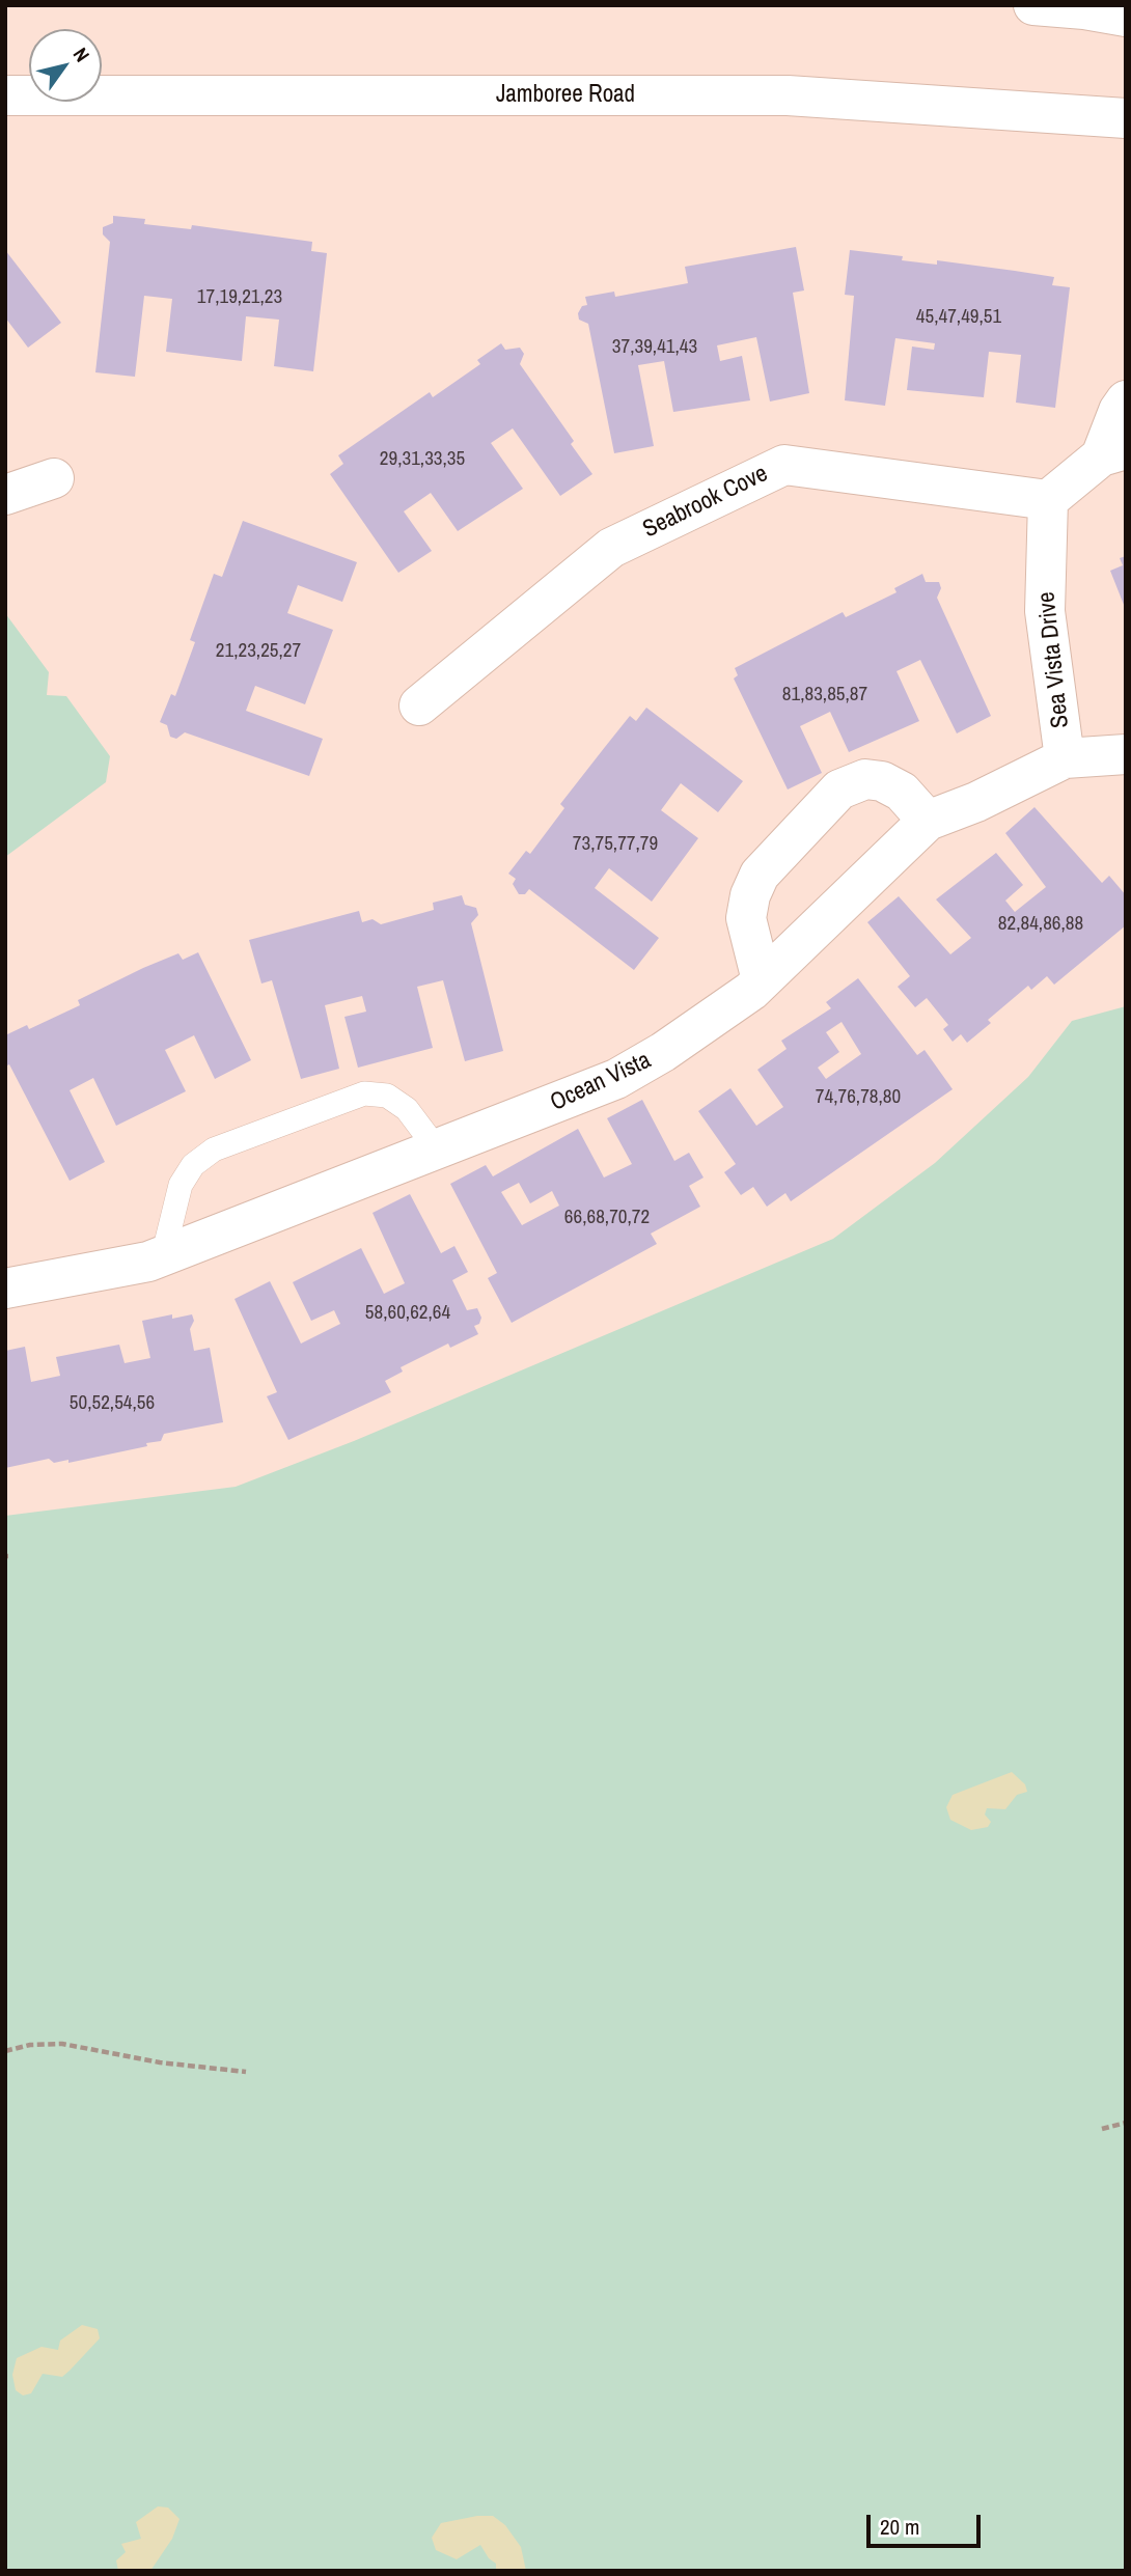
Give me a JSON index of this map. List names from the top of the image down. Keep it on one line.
{"streets":{"street":["Jamboree Road","Seabrook Cove","Sea Vista Drive","Ocean Vista"]},"crossings":[["Seabrook Cove","Sea Vista Drive"],["Sea Vista Drive","Ocean Vista"]],"house_numbers":["17,19,21,23","45,47,49,51","37,39,41,43","29,31,33,35","21,23,25,27","81,83,85,87","73,75,77,79","82,84,86,88","74,76,78,80","66,68,70,72","58,60,62,64","50,52,54,56"],"scale_bar":"20 m","north":"top right"}
